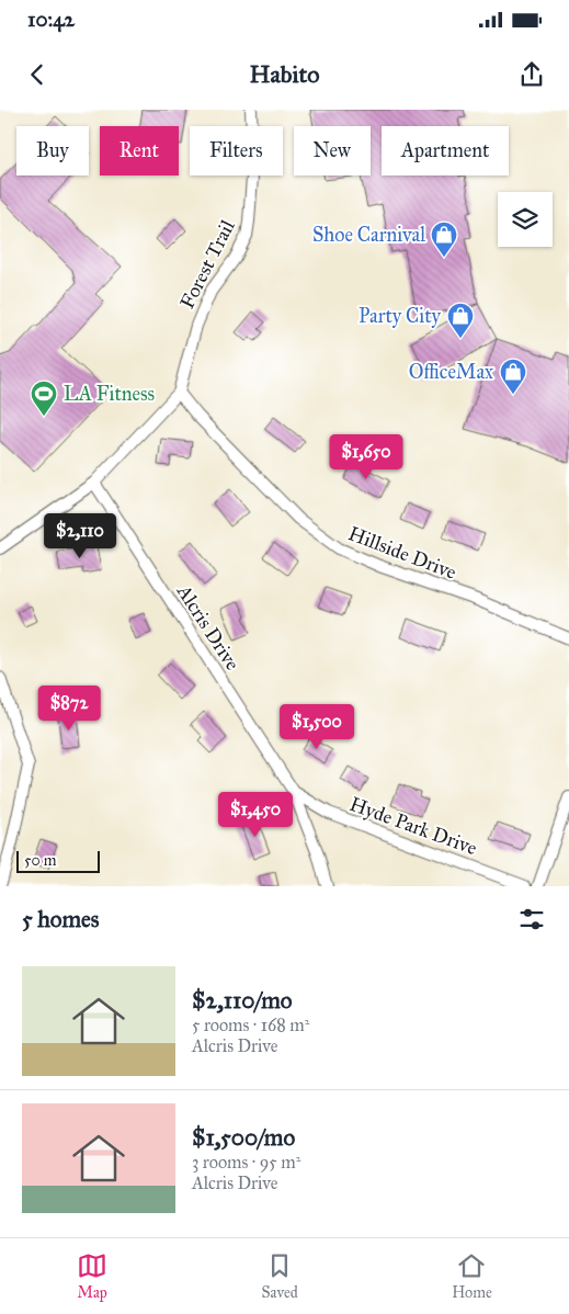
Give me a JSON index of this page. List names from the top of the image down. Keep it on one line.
{"streets":{"street":["Forest Trail","Hillside Drive","Alcris Drive","Hyde Park Drive"]},"crossings":[["Forest Trail","Hillside Drive"],["Forest Trail","Alcris Drive"],["Alcris Drive","Hyde Park Drive"]],"places":{"shop":["Shoe Carnival","Party City","OfficeMax"],"sports":["LA Fitness"]},"scale_bar":"50 m","page":{"status":"10:42","header":"Habito","chip":["Buy","Rent","Filters","New","Apartment"],"price":["$1,650","$2,110","$872","$1,500","$1,450"],"scale":"50 m","heading":"5 homes","list":[{"name":"$2,110/mo","note":"5 rooms · 168 m² · Alcris Drive"},{"name":"$1,500/mo","note":"3 rooms · 95 m² · Alcris Drive"}],"tabs":["Map","Saved","Home"]}}
